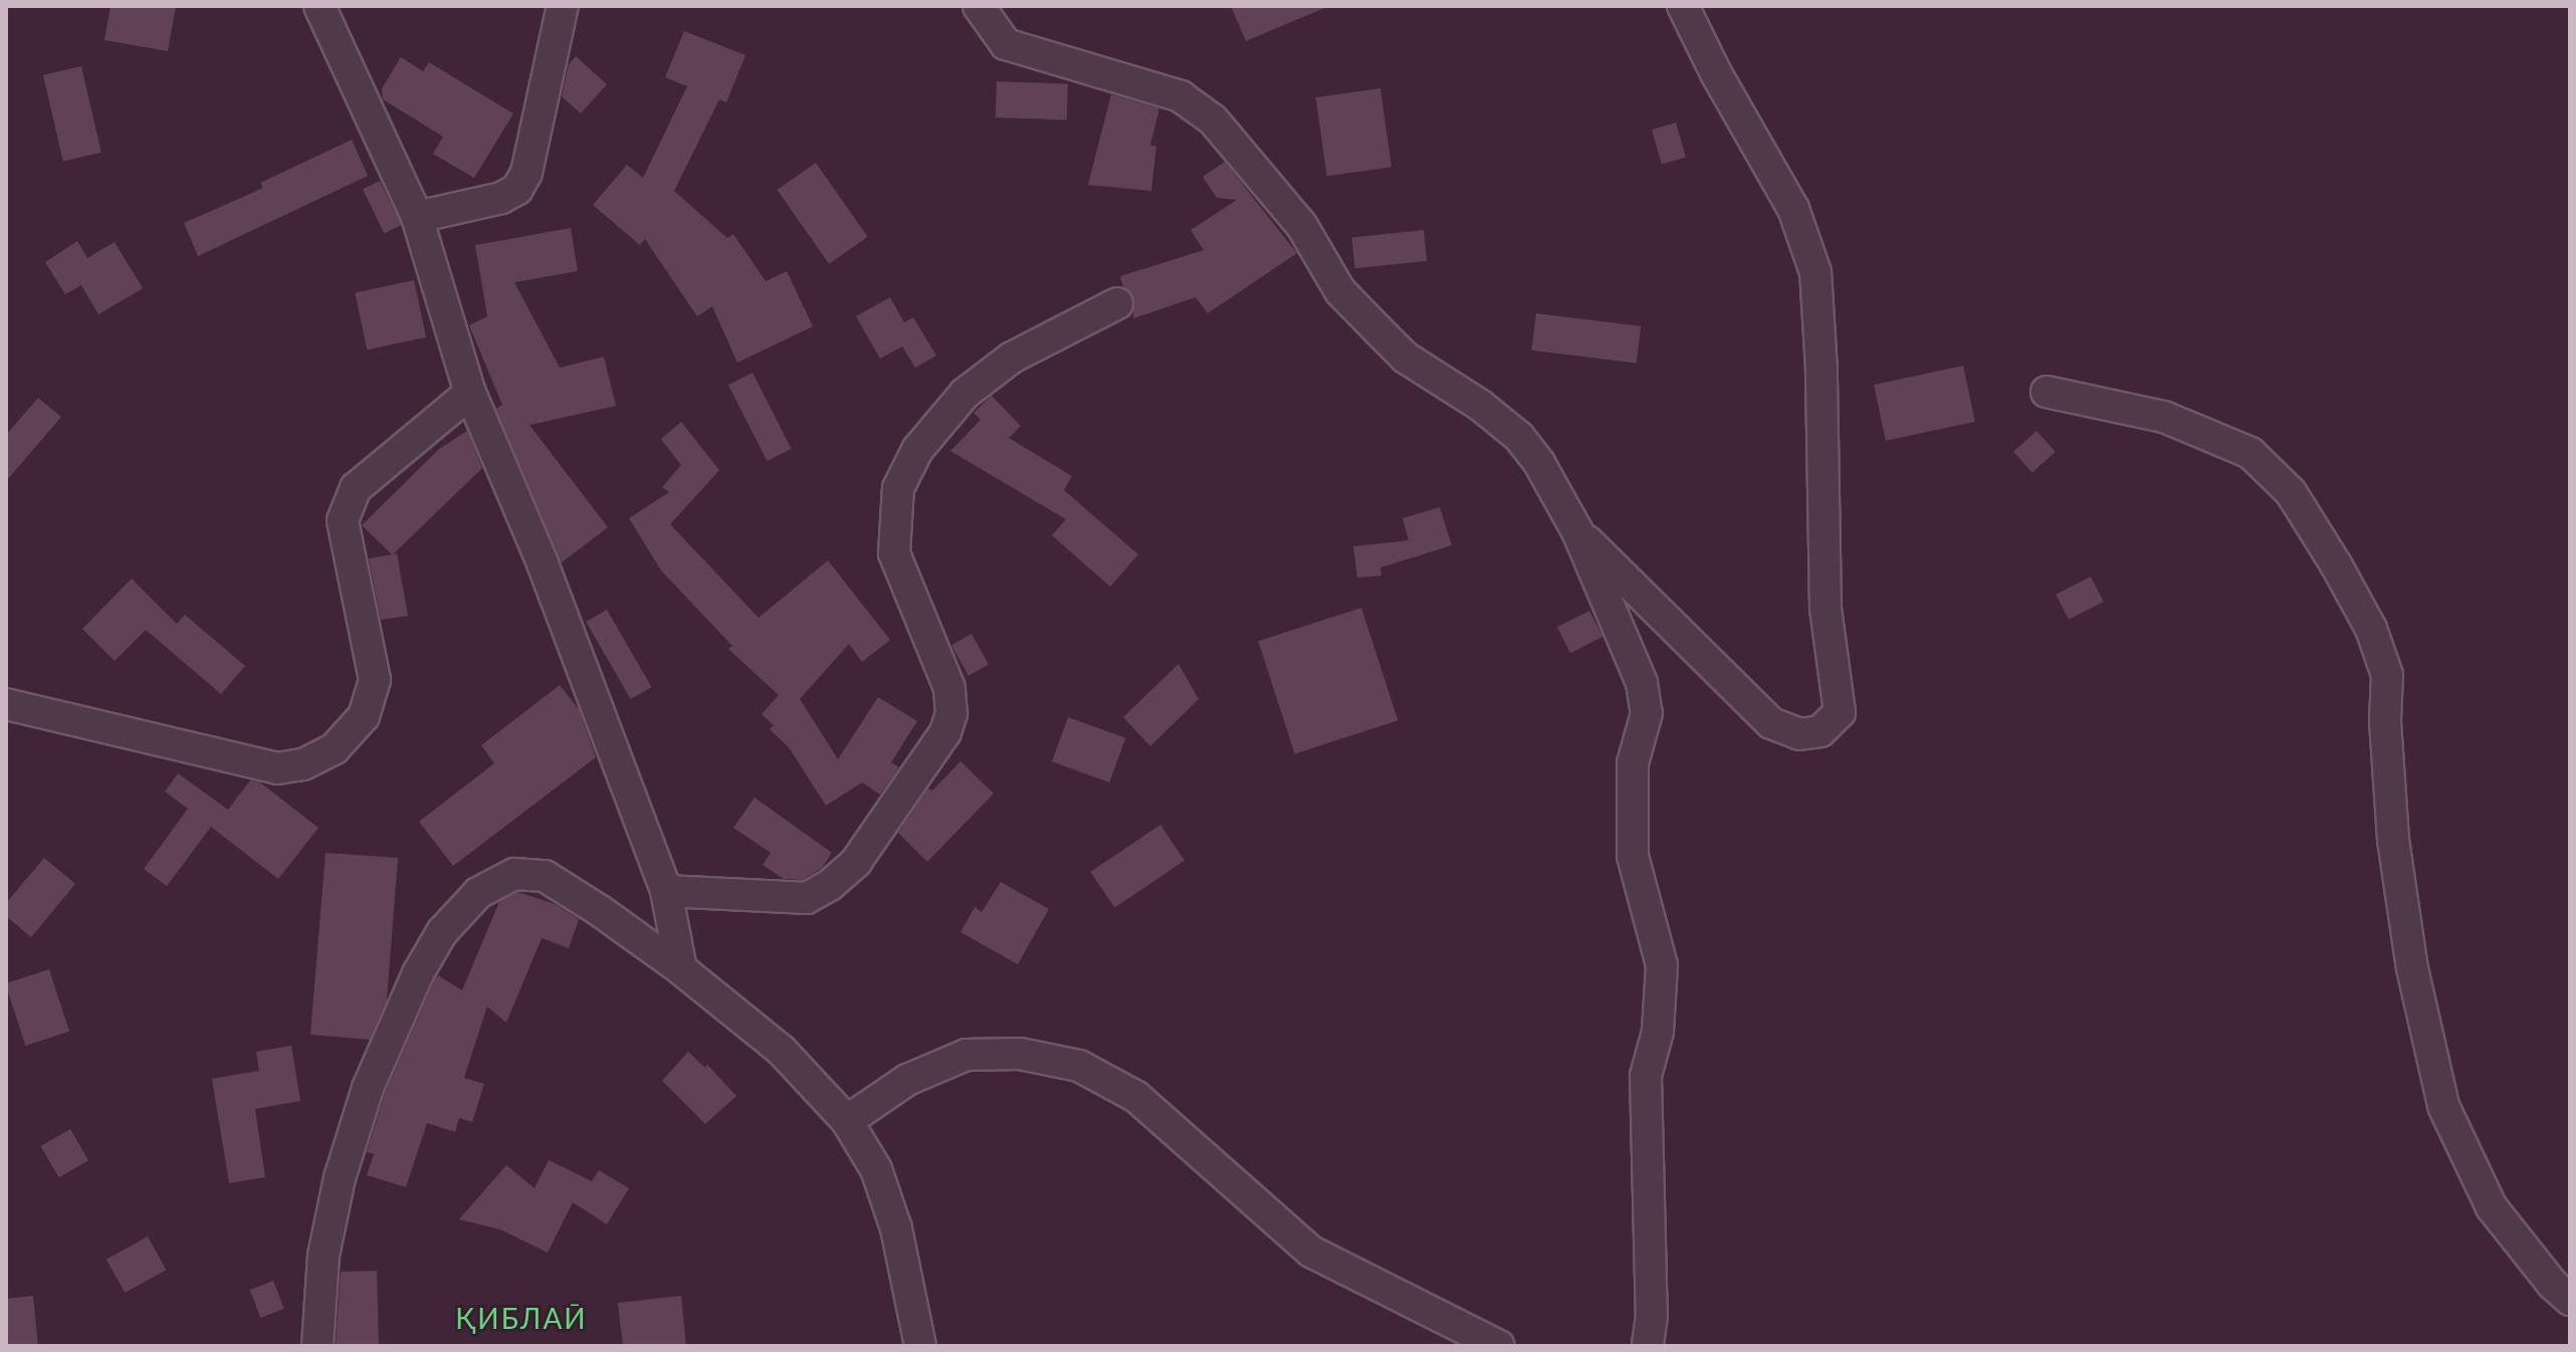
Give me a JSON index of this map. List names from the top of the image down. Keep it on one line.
{"districts":["ҚИБЛАӢ"]}
